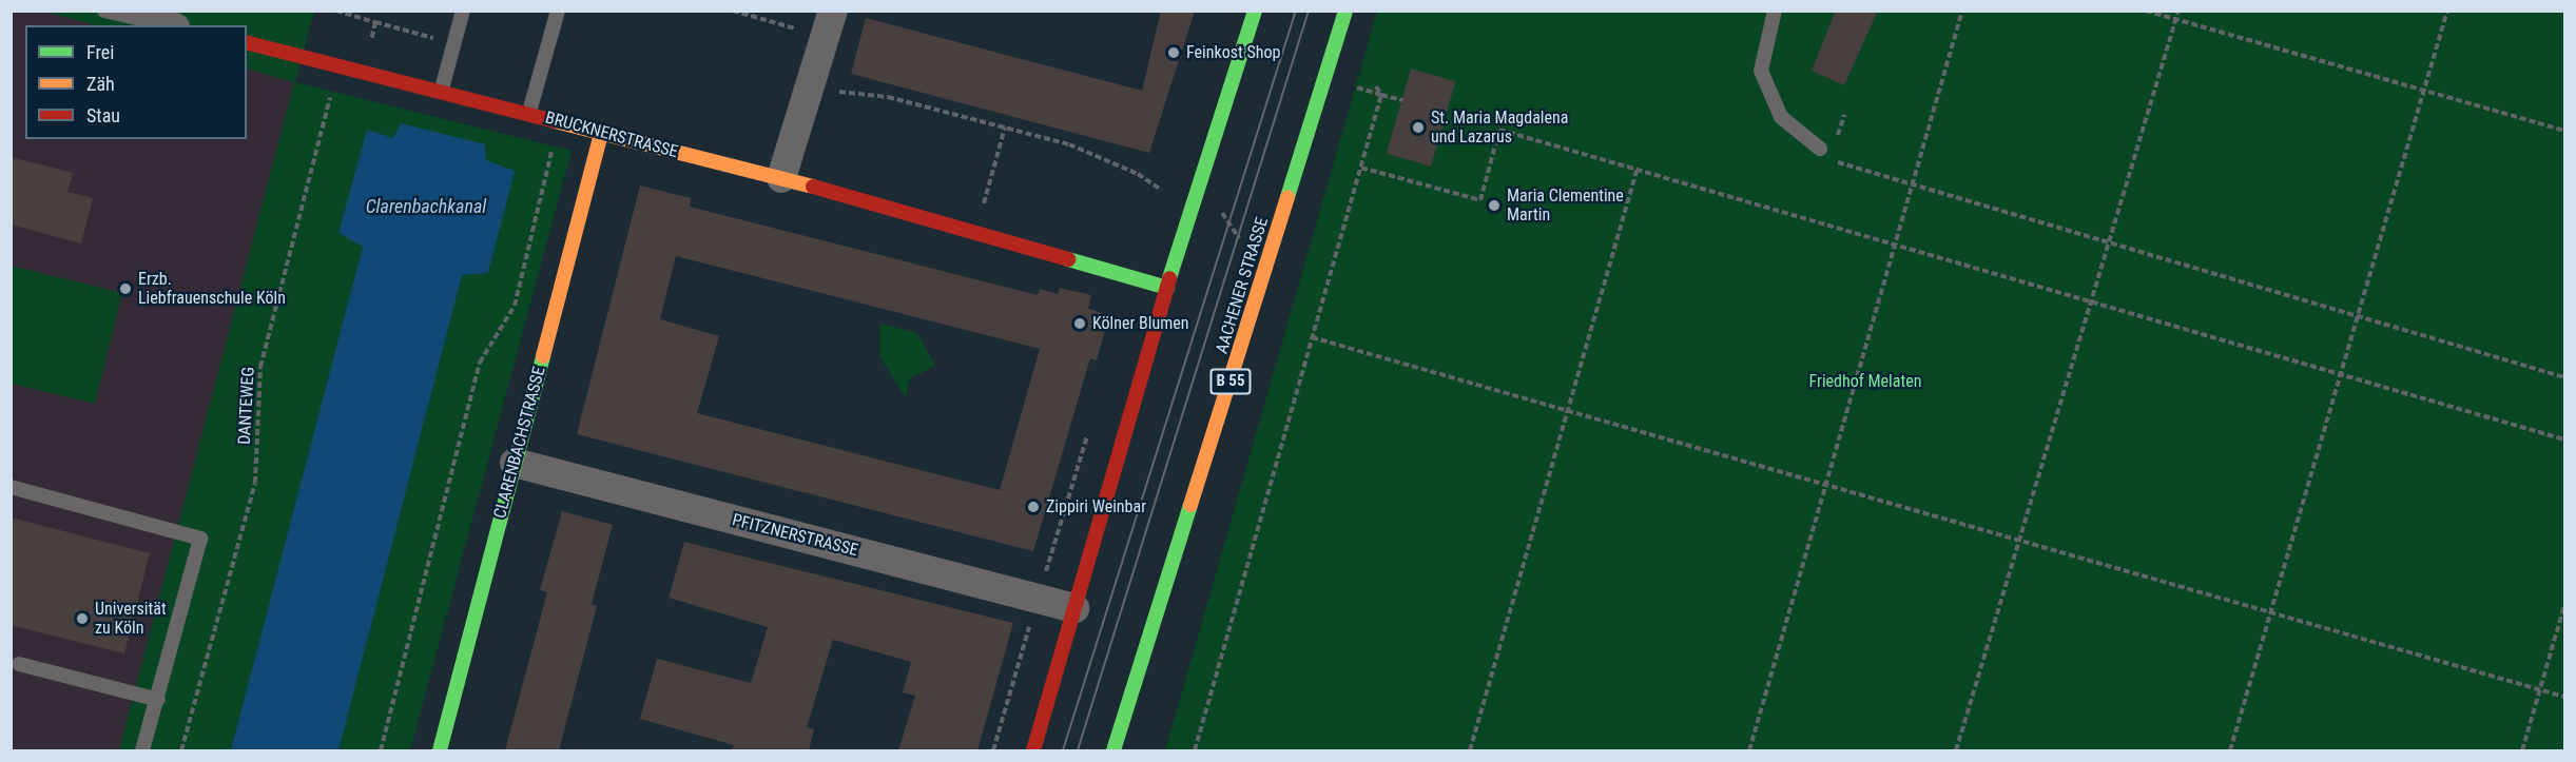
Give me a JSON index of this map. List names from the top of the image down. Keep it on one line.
{"streets":{"street":["BRUCKNERSTRASSE","AACHENER STRASSE","B 55","CLARENBACHSTRASSE","PFITZNERSTRASSE"],"path":["DANTEWEG"]},"crossings":[["BRUCKNERSTRASSE","DANTEWEG"],["BRUCKNERSTRASSE","CLARENBACHSTRASSE"],["CLARENBACHSTRASSE","PFITZNERSTRASSE"]],"water":["Clarenbachkanal"],"parks":["Friedhof Melaten"],"places":["Feinkost Shop","St. Maria Magdalena und Lazarus","Maria Clementine Martin","Erzb. Liebfrauenschule Köln","Kölner Blumen","Zippiri Weinbar","Universität zu Köln"],"legend":["Frei","Zäh","Stau"]}
